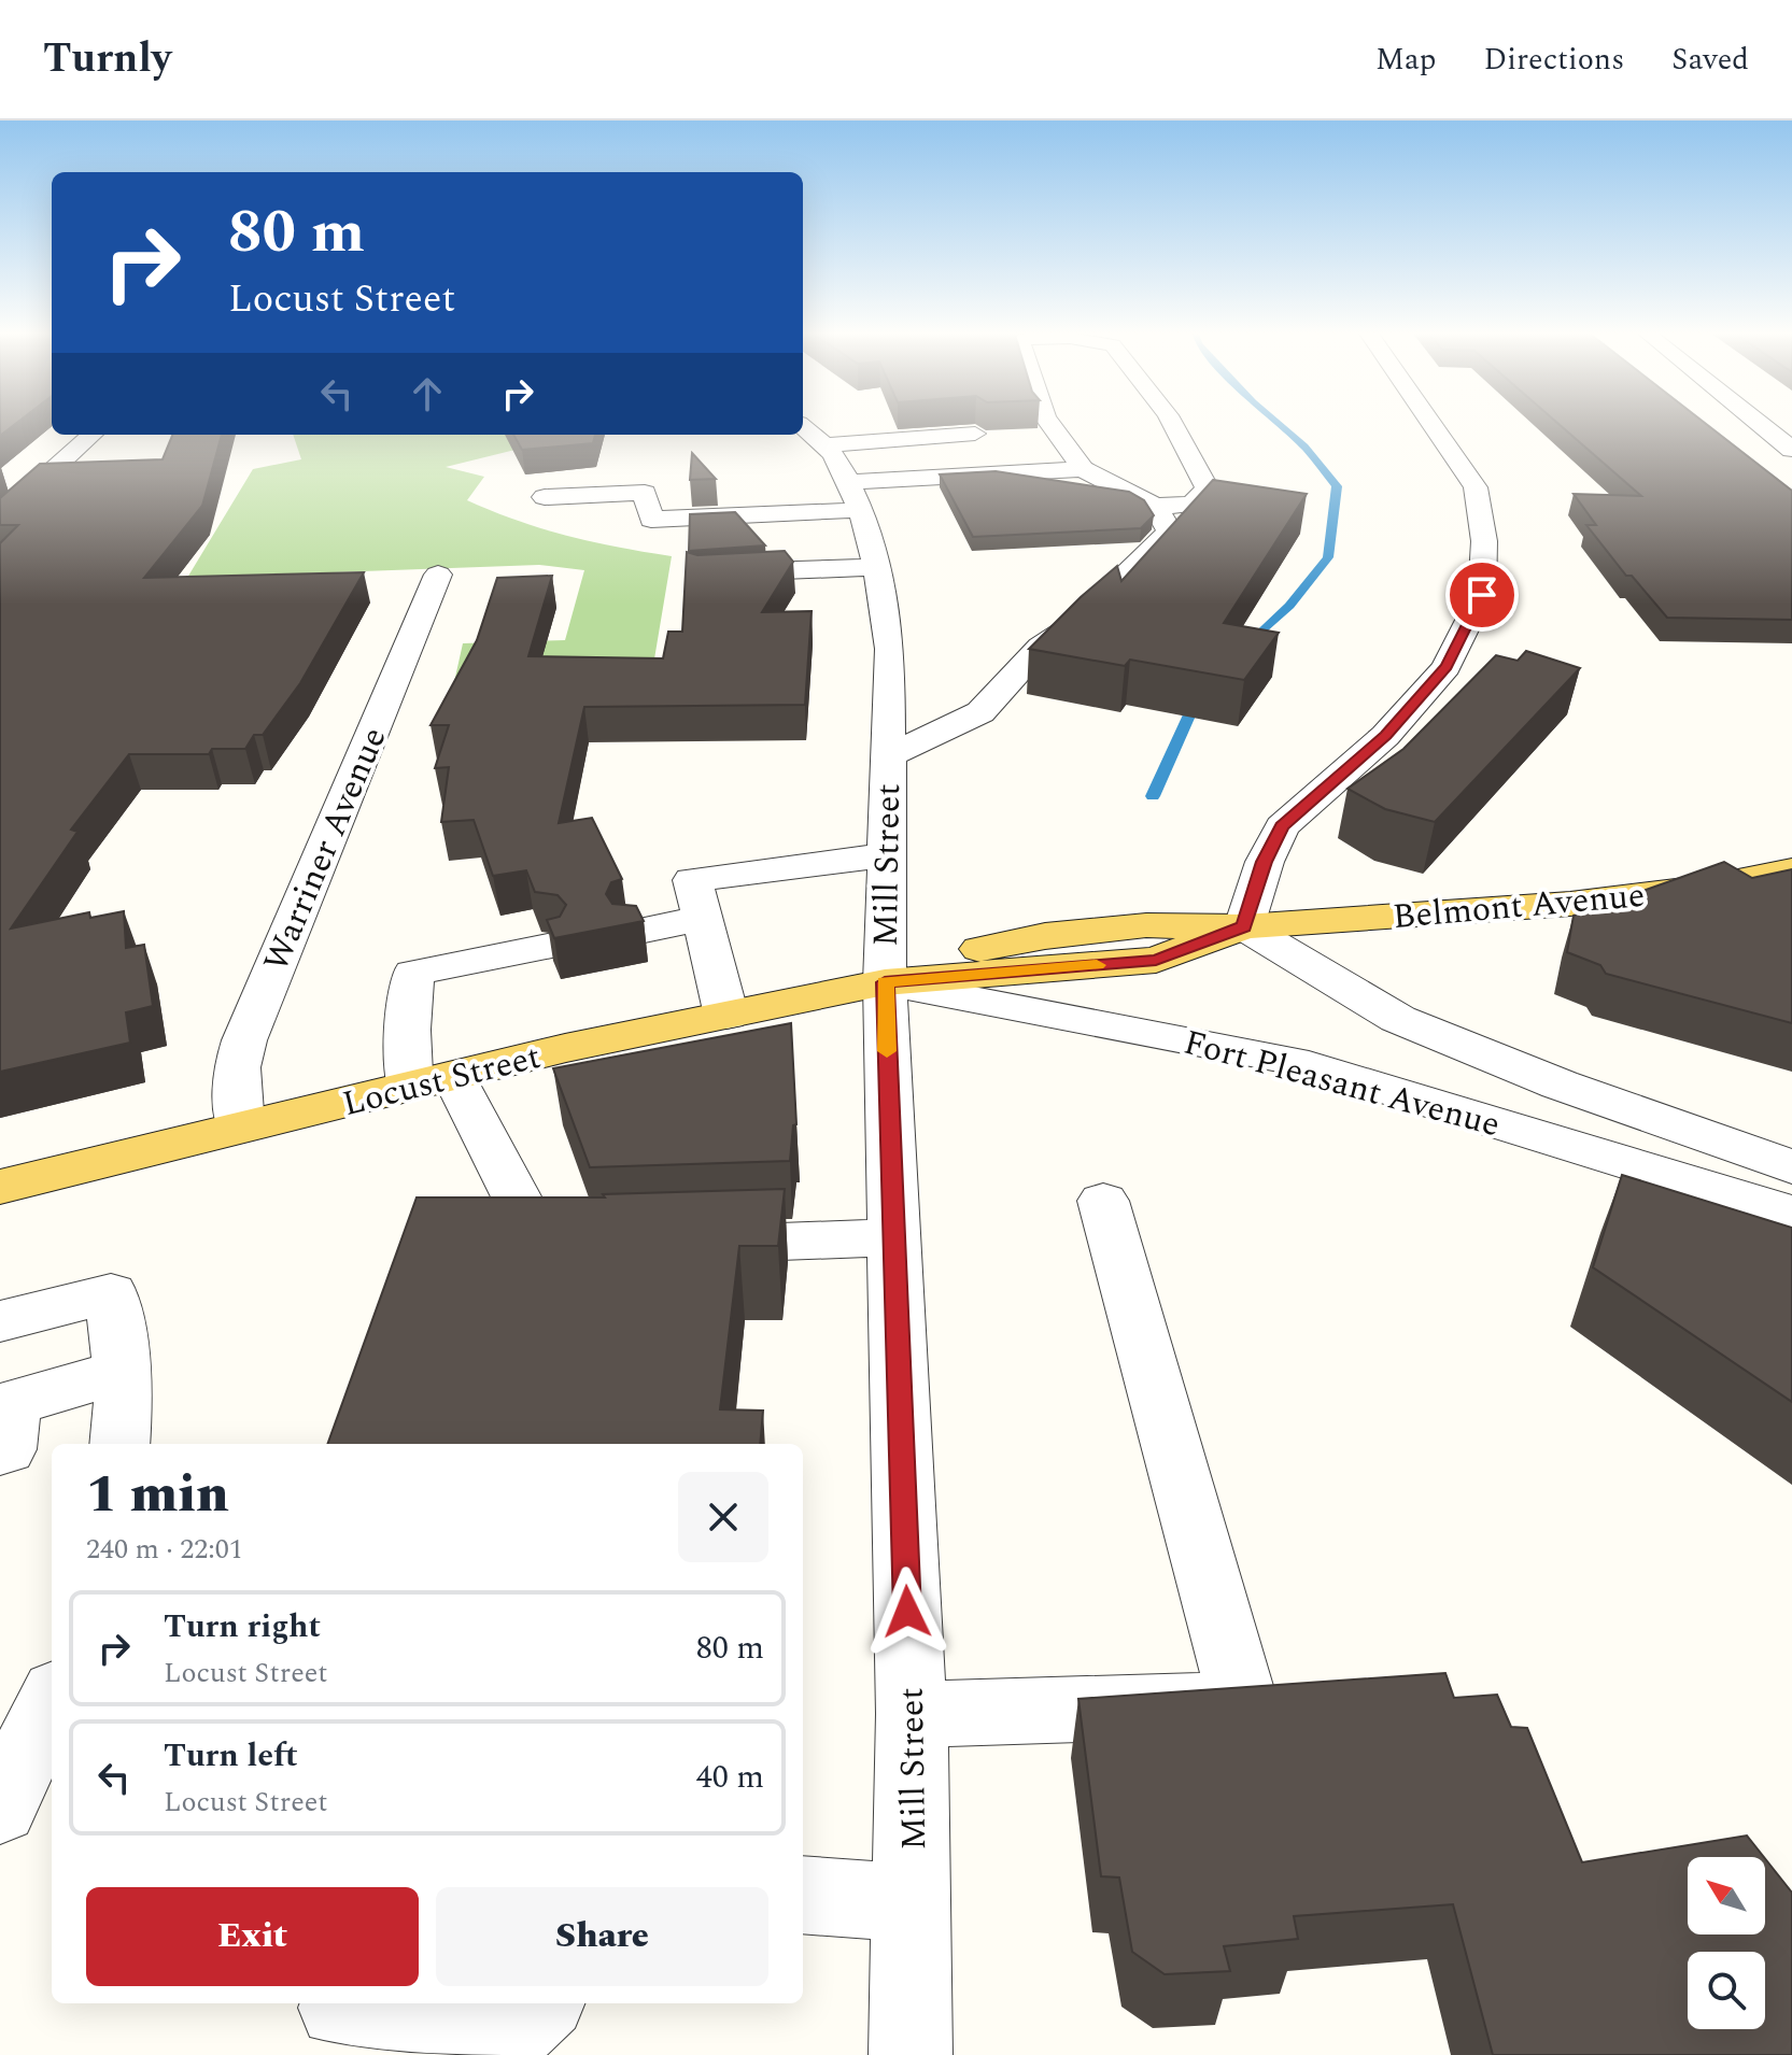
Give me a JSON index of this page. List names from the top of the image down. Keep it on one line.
{"streets":{"main road":["Belmont Avenue","Locust Street"],"street":["Warriner Avenue","Mill Street","Fort Pleasant Avenue"]},"crossings":[["Warriner Avenue","Locust Street"],["Mill Street","Locust Street"],["Mill Street","Fort Pleasant Avenue"],["Belmont Avenue","Locust Street"],["Belmont Avenue","Fort Pleasant Avenue"],["Locust Street","Fort Pleasant Avenue"]],"north":"top left","page":{"header":"Turnly","nav":["Map","Directions","Saved"],"turn":["80 m","Locust Street"],"heading":["1 min","240 m · 22:01"],"list":[{"name":"Turn right","note":"Locust Street","value":"80 m"},{"name":"Turn left","note":"Locust Street","value":"40 m"}],"buttons":["Exit","Share"]}}
